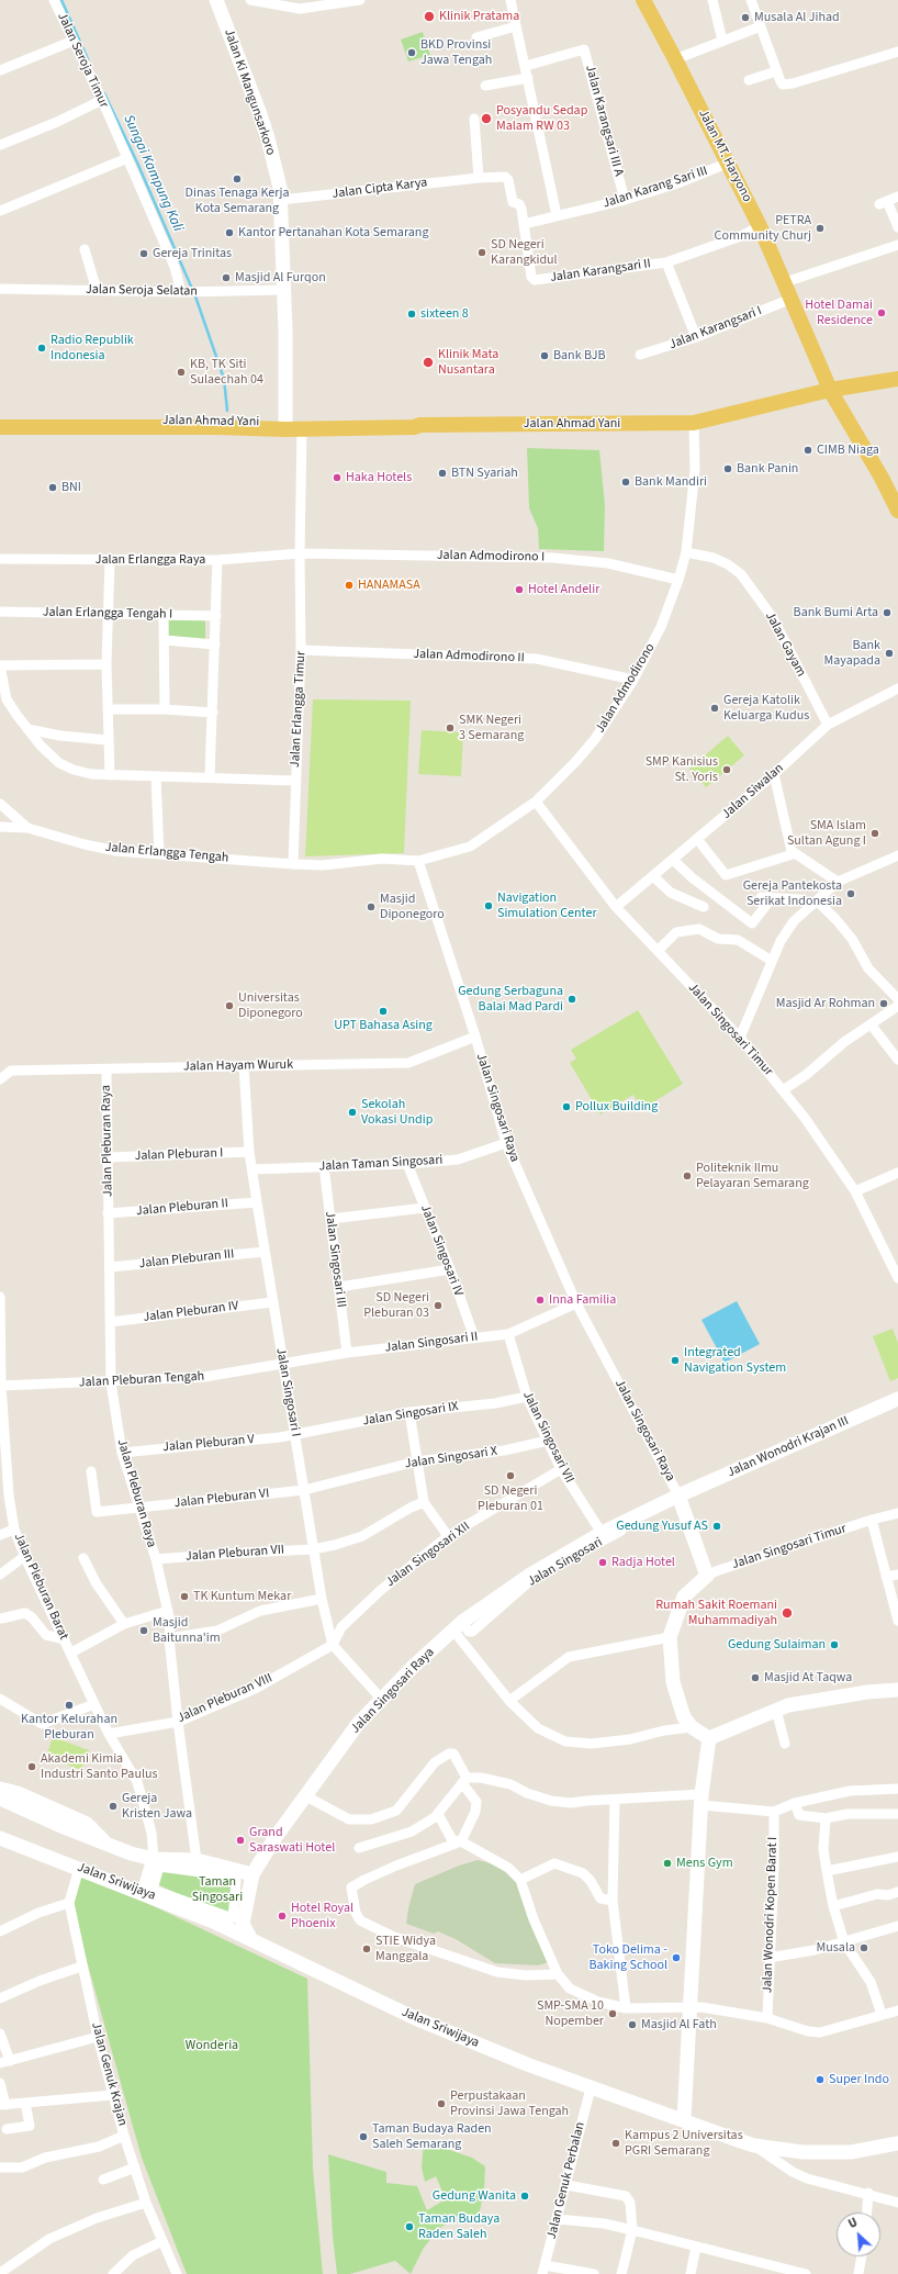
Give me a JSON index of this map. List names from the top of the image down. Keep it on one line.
{"streets":{"main road":["Jalan Ki Mangunsarkoro","Jalan MT. Haryono","Jalan Ahmad Yani","Jalan Singosari Raya","Jalan Wonodri Krajan III","Jalan Sriwijaya"],"street":["Jalan Seroja Timur","Jalan Karangsari III A","Jalan Karang Sari III","Jalan Cipta Karya","Jalan Karangsari II","Jalan Seroja Selatan","Jalan Karangsari I","Jalan Admodirono I","Jalan Erlangga Raya","Jalan Erlangga Tengah I","Jalan Gayam","Jalan Admodirono II","Jalan Admodirono","Jalan Erlangga Timur","Jalan Siwalan","Jalan Erlangga Tengah","Jalan Singosari Timur","Jalan Hayam Wuruk","Jalan Pleburan Raya","Jalan Pleburan I","Jalan Taman Singosari","Jalan Pleburan II","Jalan Singosari IV","Jalan Pleburan III","Jalan Singosari III","Jalan Pleburan IV","Jalan Singosari II","Jalan Pleburan Tengah","Jalan Singosari I","Jalan Singosari IX","Jalan Singosari VII","Jalan Pleburan V","Jalan Singosari X","Jalan Pleburan VI","Jalan Pleburan VII","Jalan Singosari XII","Jalan Singosari","Jalan Pleburan Barat","Jalan Pleburan VIII","Jalan Wonodri Kopen Barat I","Jalan Genuk Krajan","Jalan Genuk Perbalan"]},"crossings":[["Jalan Seroja Timur","Jalan Seroja Selatan"],["Jalan Ki Mangunsarkoro","Jalan Cipta Karya"],["Jalan Ki Mangunsarkoro","Jalan Seroja Selatan"],["Jalan Ki Mangunsarkoro","Jalan Ahmad Yani"],["Jalan Karangsari III A","Jalan Karang Sari III"],["Jalan MT. Haryono","Jalan Karang Sari III"],["Jalan MT. Haryono","Jalan Karangsari II"],["Jalan MT. Haryono","Jalan Karangsari I"],["Jalan MT. Haryono","Jalan Ahmad Yani"],["Jalan Karang Sari III","Jalan Cipta Karya"],["Jalan Karang Sari III","Jalan Karangsari II"],["Jalan Cipta Karya","Jalan Karangsari II"],["Jalan Karangsari II","Jalan Karangsari I"],["Jalan Ahmad Yani","Jalan Admodirono"],["Jalan Ahmad Yani","Jalan Erlangga Timur"],["Jalan Admodirono I","Jalan Erlangga Raya"],["Jalan Admodirono I","Jalan Admodirono"],["Jalan Admodirono I","Jalan Erlangga Timur"],["Jalan Erlangga Raya","Jalan Erlangga Timur"],["Jalan Gayam","Jalan Admodirono"],["Jalan Gayam","Jalan Siwalan"],["Jalan Admodirono II","Jalan Admodirono"],["Jalan Admodirono II","Jalan Erlangga Timur"],["Jalan Admodirono","Jalan Singosari Timur"],["Jalan Admodirono","Jalan Singosari Raya"],["Jalan Erlangga Timur","Jalan Erlangga Tengah"],["Jalan Siwalan","Jalan Singosari Timur"],["Jalan Hayam Wuruk","Jalan Singosari Raya"],["Jalan Hayam Wuruk","Jalan Pleburan Raya"],["Jalan Hayam Wuruk","Jalan Singosari I"],["Jalan Singosari Raya","Jalan Taman Singosari"],["Jalan Singosari Raya","Jalan Singosari II"],["Jalan Singosari Raya","Jalan Singosari I"],["Jalan Singosari Raya","Jalan Singosari VII"],["Jalan Singosari Raya","Jalan Wonodri Krajan III"],["Jalan Singosari Raya","Jalan Singosari"],["Jalan Singosari Raya","Jalan Sriwijaya"],["Jalan Pleburan Raya","Jalan Pleburan I"],["Jalan Pleburan Raya","Jalan Pleburan II"],["Jalan Pleburan Raya","Jalan Pleburan III"],["Jalan Pleburan Raya","Jalan Pleburan IV"],["Jalan Pleburan Raya","Jalan Pleburan Tengah"],["Jalan Pleburan Raya","Jalan Pleburan V"],["Jalan Pleburan Raya","Jalan Pleburan VI"],["Jalan Pleburan Raya","Jalan Pleburan VII"],["Jalan Pleburan Raya","Jalan Pleburan VIII"],["Jalan Pleburan I","Jalan Singosari I"],["Jalan Taman Singosari","Jalan Singosari IV"],["Jalan Taman Singosari","Jalan Singosari III"],["Jalan Taman Singosari","Jalan Singosari I"],["Jalan Pleburan II","Jalan Singosari I"],["Jalan Singosari IV","Jalan Singosari II"],["Jalan Pleburan III","Jalan Singosari I"],["Jalan Singosari III","Jalan Singosari II"],["Jalan Pleburan IV","Jalan Singosari I"],["Jalan Singosari II","Jalan Pleburan Tengah"],["Jalan Singosari II","Jalan Singosari I"],["Jalan Singosari II","Jalan Singosari VII"],["Jalan Pleburan Tengah","Jalan Singosari I"],["Jalan Pleburan Tengah","Jalan Pleburan Barat"],["Jalan Singosari I","Jalan Singosari IX"],["Jalan Singosari I","Jalan Pleburan V"],["Jalan Singosari I","Jalan Singosari X"],["Jalan Singosari I","Jalan Pleburan VI"],["Jalan Singosari I","Jalan Pleburan VII"],["Jalan Singosari I","Jalan Singosari XII"],["Jalan Singosari I","Jalan Pleburan VIII"],["Jalan Singosari IX","Jalan Singosari VII"],["Jalan Singosari IX","Jalan Pleburan V"],["Jalan Singosari VII","Jalan Singosari X"],["Jalan Singosari VII","Jalan Singosari XII"],["Jalan Wonodri Krajan III","Jalan Singosari"],["Jalan Singosari X","Jalan Pleburan VI"],["Jalan Singosari XII","Jalan Pleburan VIII"],["Jalan Pleburan Barat","Jalan Pleburan VIII"],["Jalan Sriwijaya","Jalan Genuk Krajan"],["Jalan Sriwijaya","Jalan Genuk Perbalan"]],"water":["Sungai Kampung Kali"],"parks":["Taman Singosari","Wonderia"],"places":["Klinik Pratama","Musala Al Jihad","BKD Provinsi Jawa Tengah","Posyandu Sedap Malam RW 03","Dinas Tenaga Kerja Kota Semarang","PETRA Community Churj","Kantor Pertanahan Kota Semarang","SD Negeri Karangkidul","Gereja Trinitas","Masjid Al Furqon","Hotel Damai Residence","sixteen 8","Radio Republik Indonesia","Bank BJB","Klinik Mata Nusantara","KB, TK Siti Sulaechah 04","CIMB Niaga","Bank Panin","BTN Syariah","Haka Hotels","Bank Mandiri","BNI","HANAMASA","Hotel Andelir","Bank Bumi Arta","Bank Mayapada","Gereja Katolik Keluarga Kudus","SMK Negeri 3 Semarang","SMP Kanisius St. Yoris","SMA Islam Sultan Agung I","Gereja Pantekosta Serikat Indonesia","Navigation Simulation Center","Masjid Diponegoro","Gedung Serbaguna Balai Mad Pardi","Masjid Ar Rohman","Universitas Diponegoro","UPT Bahasa Asing","Pollux Building","Sekolah Vokasi Undip","Politeknik Ilmu Pelayaran Semarang","Inna Familia","SD Negeri Pleburan 03","Integrated Navigation System","SD Negeri Pleburan 01","Gedung Yusuf AS","Radja Hotel","TK Kuntum Mekar","Rumah Sakit Roemani Muhammadiyah","Masjid Baitunna'im","Gedung Sulaiman","Masjid At Taqwa","Kantor Kelurahan Pleburan","Akademi Kimia Industri Santo Paulus","Gereja Kristen Jawa","Grand Saraswati Hotel","Mens Gym","Hotel Royal Phoenix","Musala","STIE Widya Manggala","Toko Delima - Baking School","SMP-SMA 10 Nopember","Masjid Al Fath","Super Indo","Perpustakaan Provinsi Jawa Tengah","Taman Budaya Raden Saleh Semarang","Kampus 2 Universitas PGRI Semarang","Gedung Wanita","Taman Budaya Raden Saleh"],"north":"top left"}
